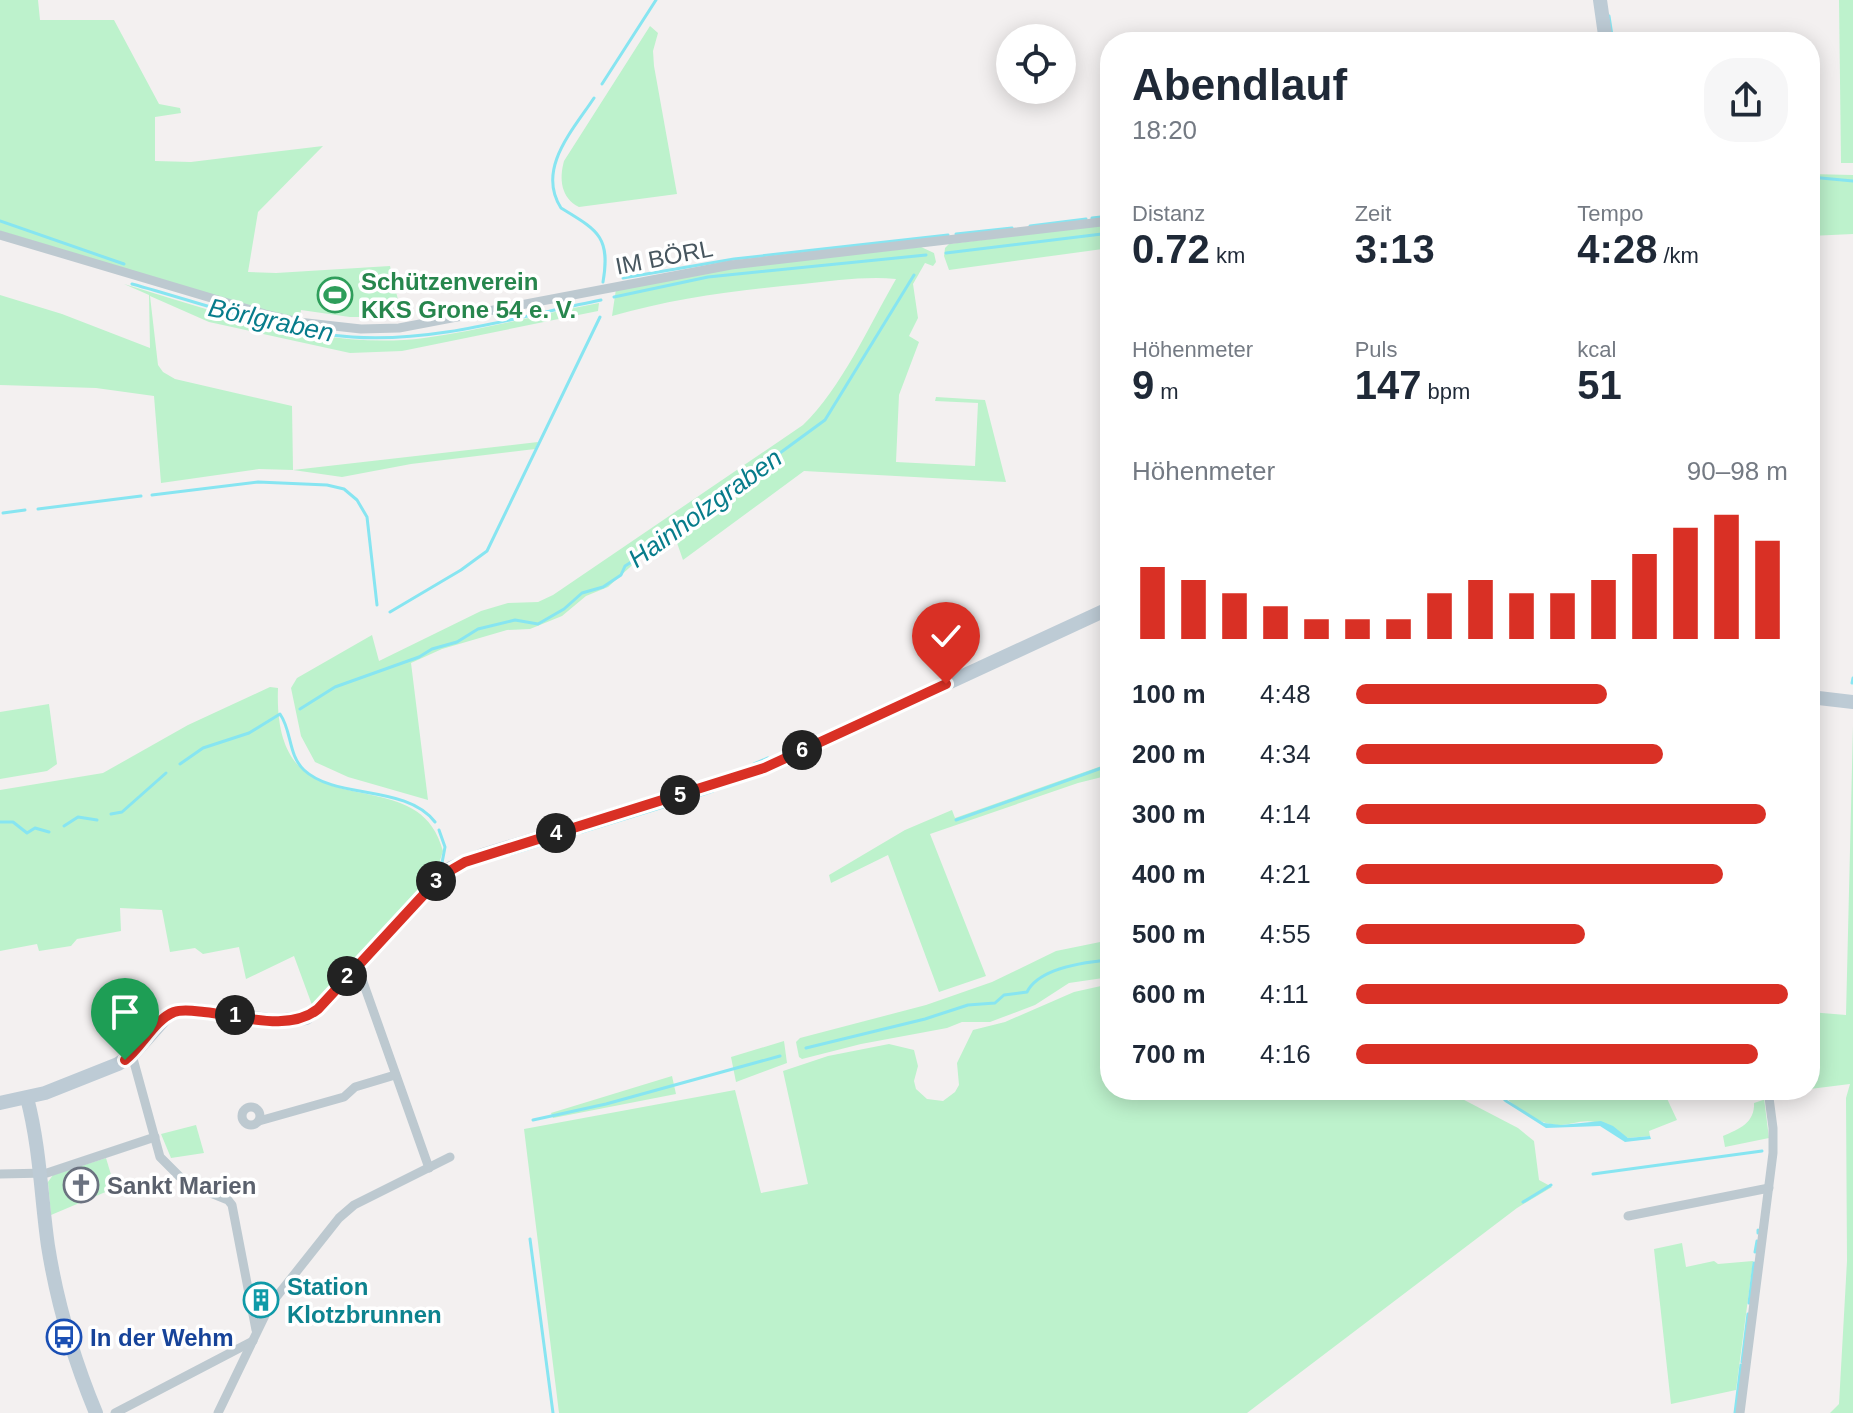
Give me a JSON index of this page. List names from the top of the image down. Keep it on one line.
{"streets":{"street":["IM BÖRL"]},"water":["Börlgraben","Hainholzgraben"],"places":{"sports":["Schützenverein KKS Grone 54 e. V."],"church":["Sankt Marien"],"building":["Station Klotzbrunnen"],"bus stop":["In der Wehm"]},"page":{"heading":["Abendlauf","18:20"],"stats":[["Distanz","0.72 km"],["Zeit","3:13"],["Tempo","4:28 /km"],["Höhenmeter","9 m"],["Puls","147 bpm"],["kcal","51"]],"chart":["Höhenmeter","90–98 m"],"list":[{"name":"100 m","note":"4:48"},{"name":"200 m","note":"4:34"},{"name":"300 m","note":"4:14"},{"name":"400 m","note":"4:21"},{"name":"500 m","note":"4:55"},{"name":"600 m","note":"4:11"},{"name":"700 m","note":"4:16"}],"pins":["6","5","4","3","2","1"]}}
